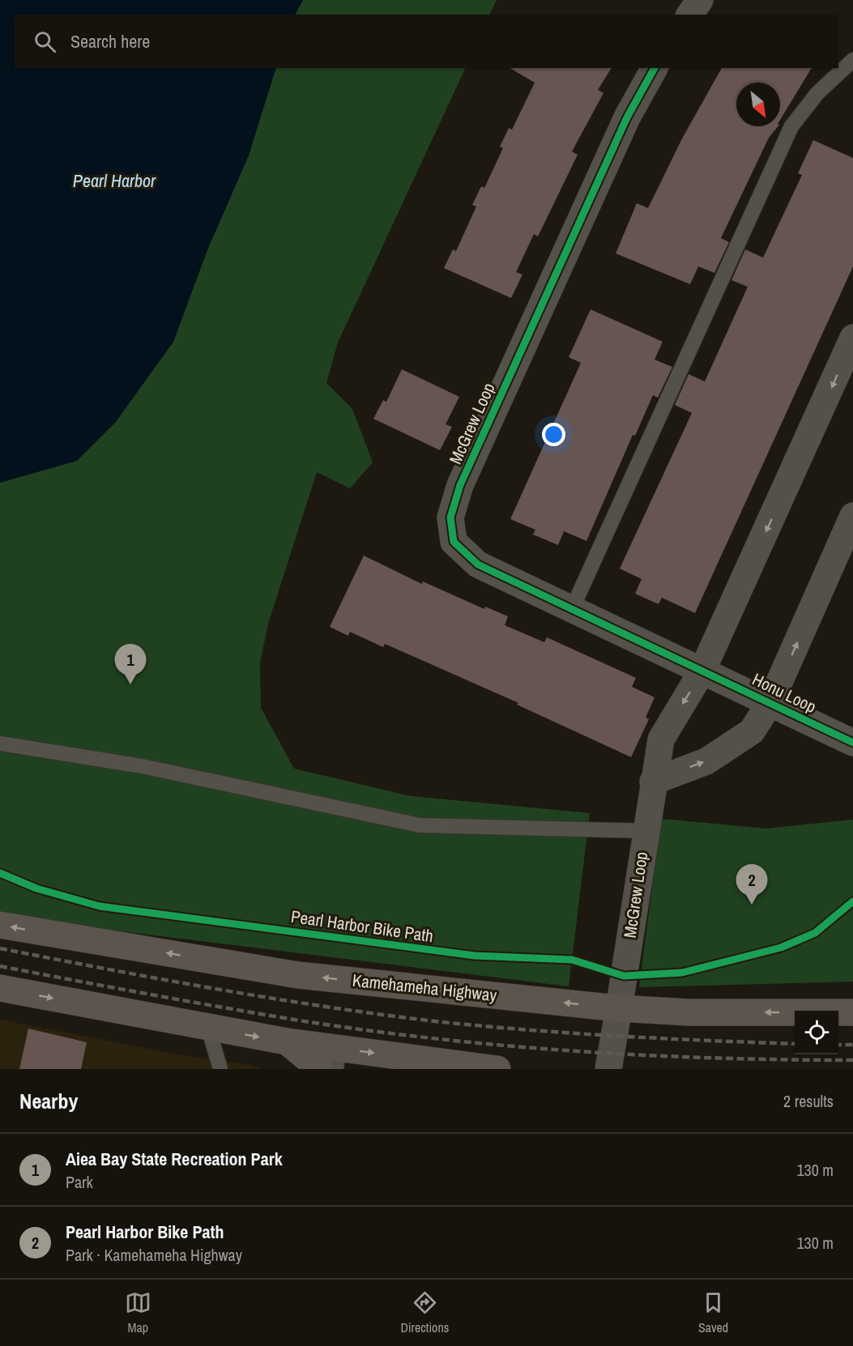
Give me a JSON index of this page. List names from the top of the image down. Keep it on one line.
{"streets":{"main road":["Kamehameha Highway"],"street":["McGrew Loop","Honu Loop"],"cycle path":["Pearl Harbor Bike Path"]},"crossings":[["McGrew Loop","Honu Loop"],["McGrew Loop","Kamehameha Highway"]],"water":["Pearl Harbor"],"north":"bottom right","page":{"search":"Search here","pins":["1","2"],"heading":["Nearby","2 results"],"list":[{"mark":"1","name":"Aiea Bay State Recreation Park","note":"Park","value":"130 m"},{"mark":"2","name":"Pearl Harbor Bike Path","note":"Park · Kamehameha Highway","value":"130 m"}],"nav":["Map","Directions","Saved"]}}
